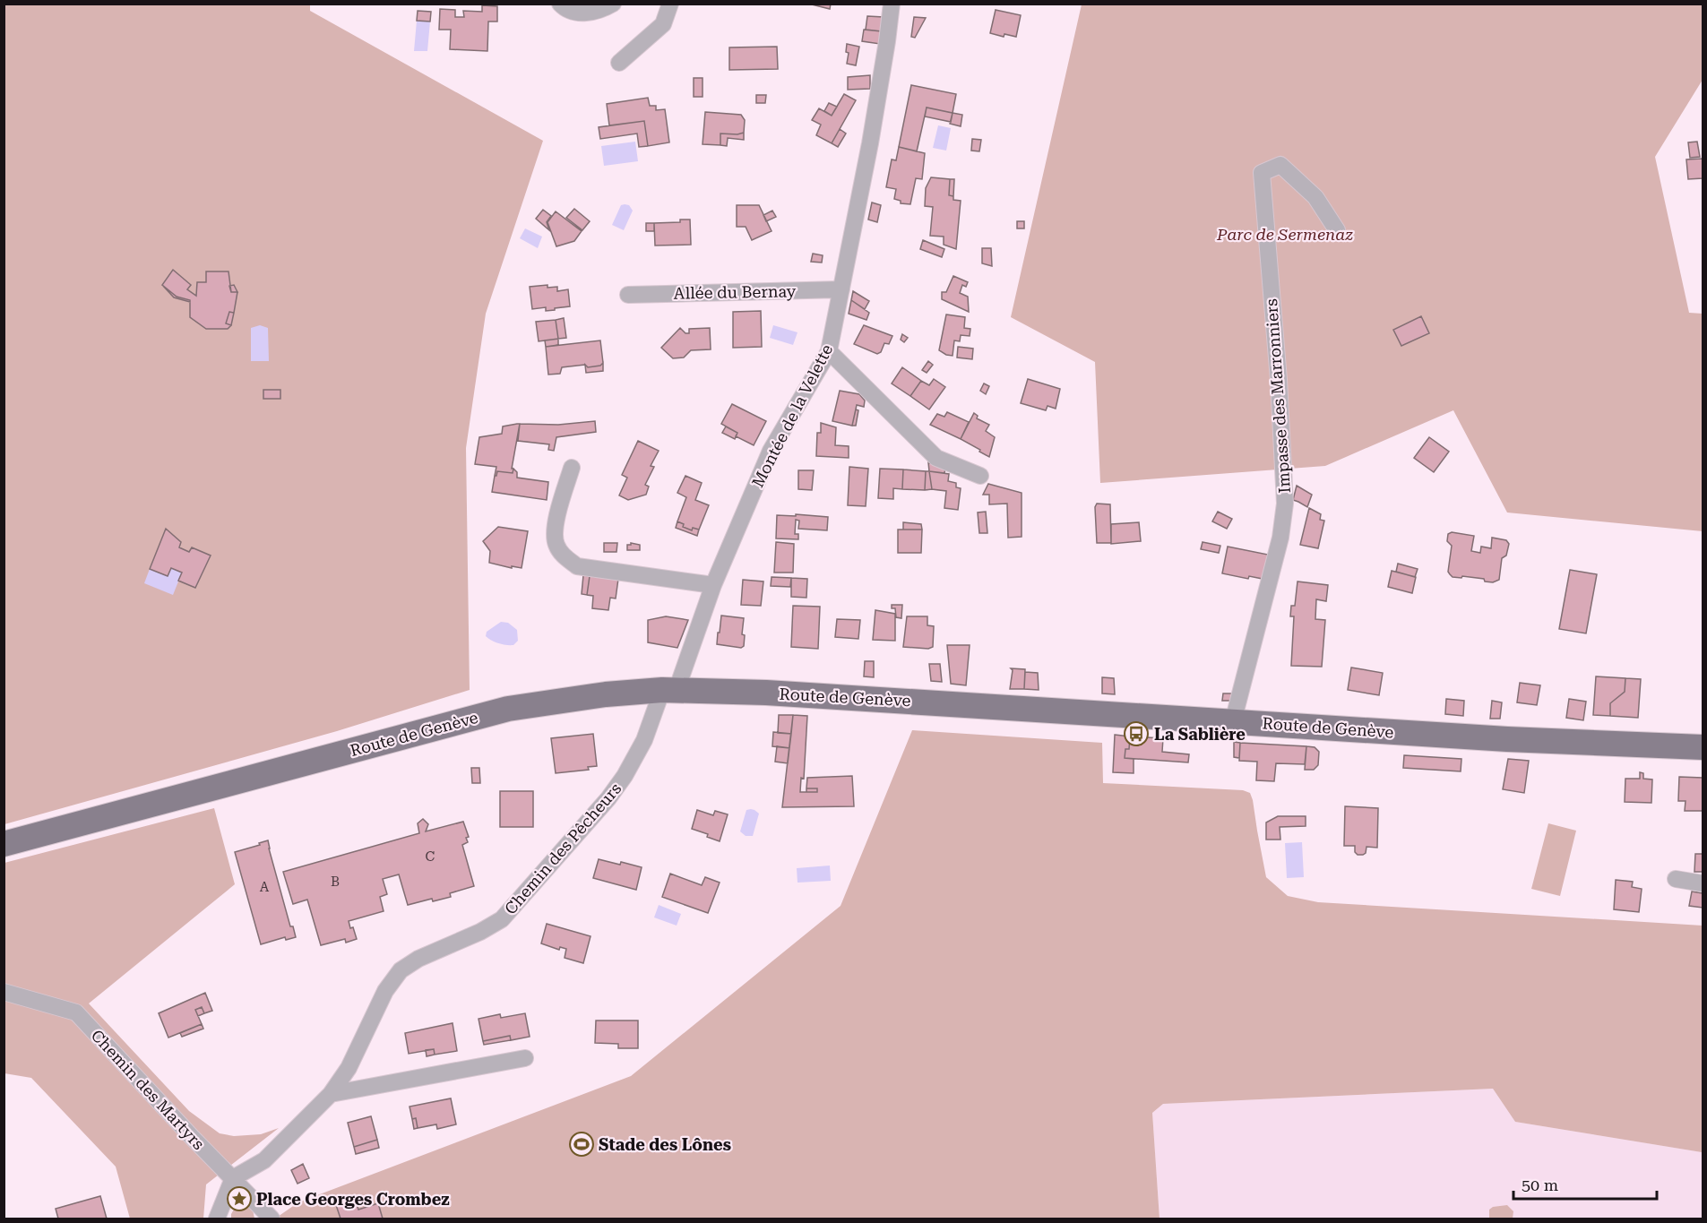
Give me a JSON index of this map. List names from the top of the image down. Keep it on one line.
{"streets":{"main road":["Route de Genève"],"street":["Allée du Bernay","Impasse des Marronniers","Montée de la Velette","Chemin des Pêcheurs","Chemin des Martyrs"]},"crossings":[["Allée du Bernay","Montée de la Velette"],["Impasse des Marronniers","Route de Genève"],["Montée de la Velette","Route de Genève"],["Montée de la Velette","Chemin des Pêcheurs"],["Route de Genève","Chemin des Pêcheurs"],["Chemin des Pêcheurs","Chemin des Martyrs"]],"parks":["Parc de Sermenaz"],"places":{"bus stop":["La Sablière"],"sports":["Stade des Lônes"],"place":["Place Georges Crombez"]},"house_numbers":["C","B","A"],"scale_bar":"50 m"}
